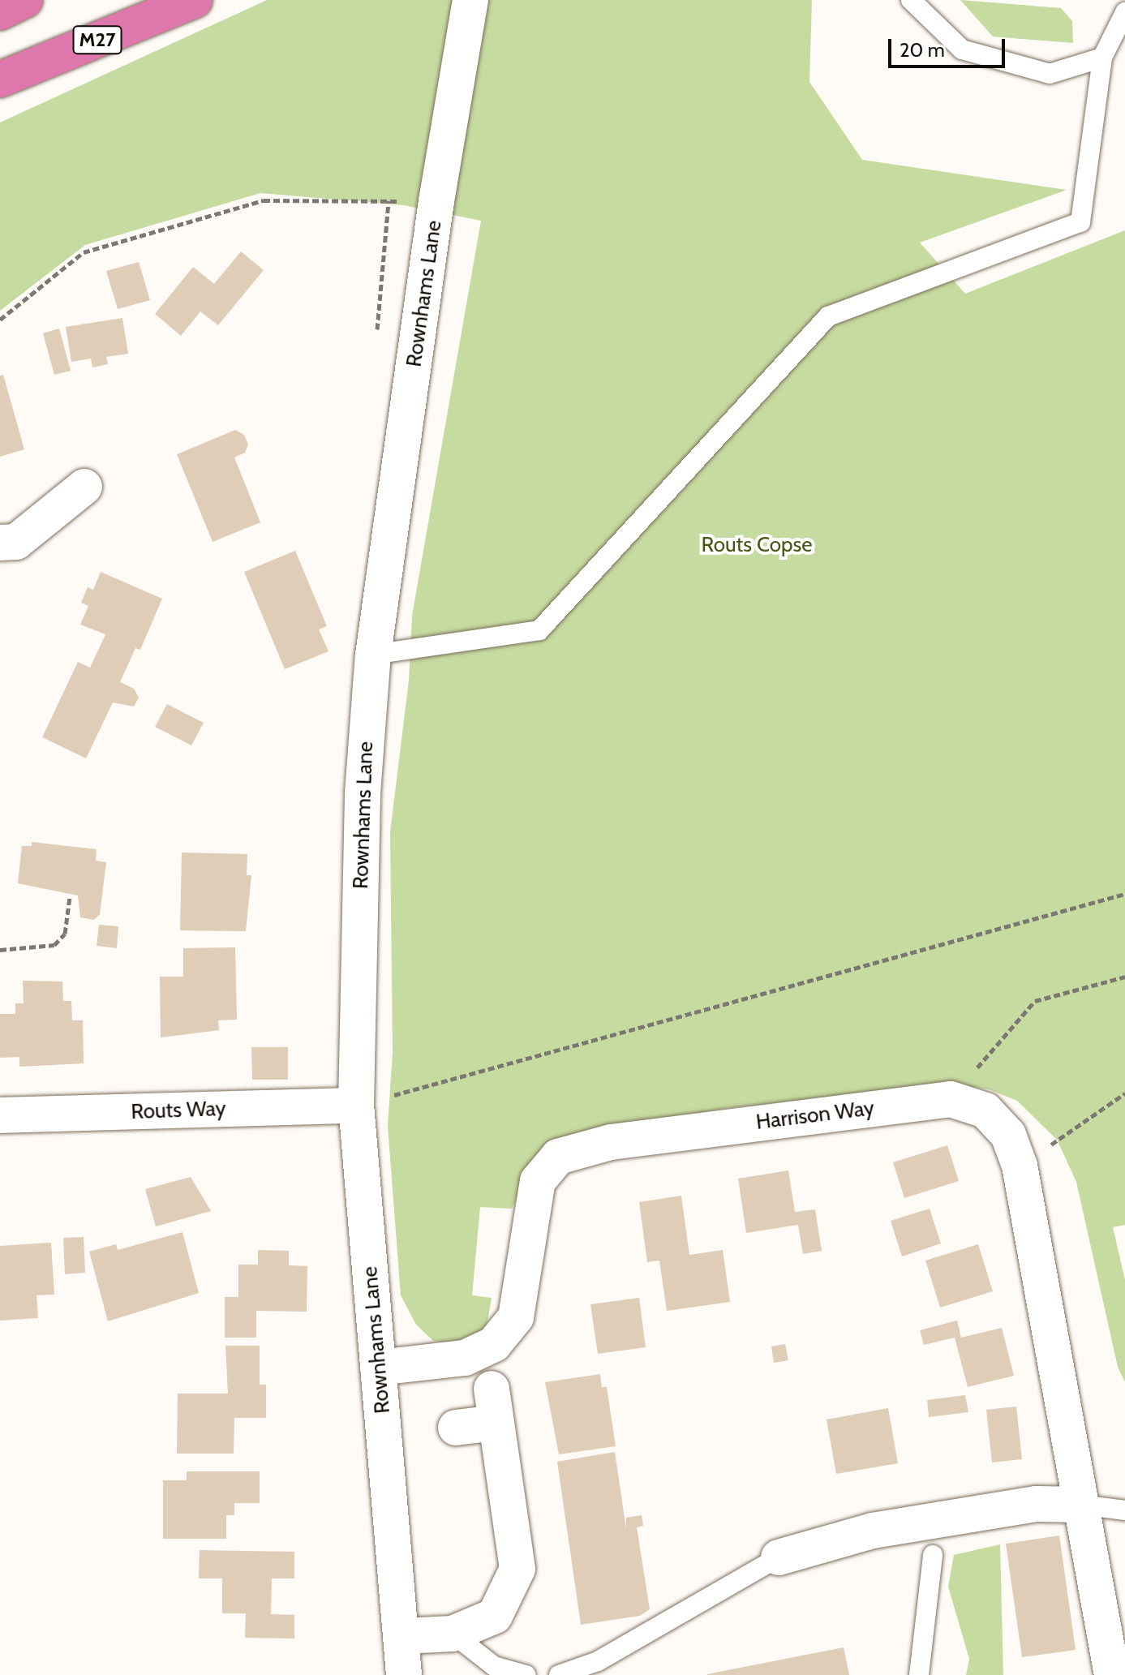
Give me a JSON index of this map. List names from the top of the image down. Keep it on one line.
{"streets":{"highway":["M27"],"street":["Rownhams Lane","Routs Way","Harrison Way"]},"crossings":[["Rownhams Lane","Routs Way"],["Rownhams Lane","Harrison Way"]],"parks":["Routs Copse"],"scale_bar":"20 m"}
